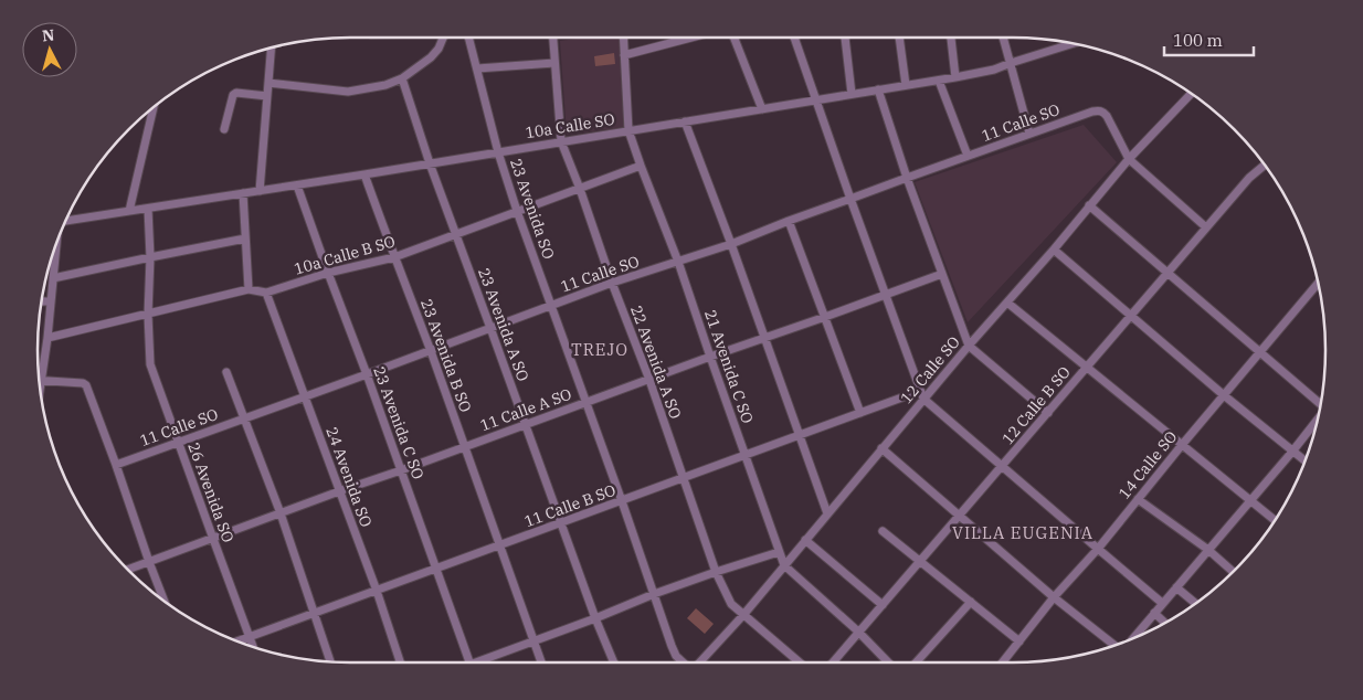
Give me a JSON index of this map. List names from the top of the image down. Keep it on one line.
{"streets":{"street":["11 Calle SO","10a Calle SO","23 Avenida SO","10a Calle B SO","23 Avenida A SO","23 Avenida B SO","22 Avenida A SO","21 Avenida C SO","12 Calle SO","12 Calle B SO","11 Calle A SO","23 Avenida C SO","14 Calle SO","24 Avenida SO","26 Avenida SO","11 Calle B SO"]},"crossings":[["11 Calle SO","23 Avenida SO"],["11 Calle SO","23 Avenida A SO"],["11 Calle SO","23 Avenida B SO"],["11 Calle SO","22 Avenida A SO"],["11 Calle SO","21 Avenida C SO"],["11 Calle SO","12 Calle SO"],["11 Calle SO","23 Avenida C SO"],["11 Calle SO","24 Avenida SO"],["11 Calle SO","26 Avenida SO"],["10a Calle SO","23 Avenida SO"],["10a Calle SO","23 Avenida A SO"],["10a Calle SO","23 Avenida B SO"],["10a Calle SO","22 Avenida A SO"],["10a Calle SO","21 Avenida C SO"],["10a Calle SO","23 Avenida C SO"],["10a Calle SO","26 Avenida SO"],["23 Avenida SO","10a Calle B SO"],["23 Avenida SO","11 Calle A SO"],["23 Avenida SO","11 Calle B SO"],["10a Calle B SO","23 Avenida A SO"],["10a Calle B SO","23 Avenida B SO"],["10a Calle B SO","22 Avenida A SO"],["10a Calle B SO","21 Avenida C SO"],["10a Calle B SO","23 Avenida C SO"],["10a Calle B SO","24 Avenida SO"],["10a Calle B SO","26 Avenida SO"],["23 Avenida A SO","11 Calle A SO"],["23 Avenida A SO","11 Calle B SO"],["23 Avenida B SO","11 Calle A SO"],["23 Avenida B SO","11 Calle B SO"],["22 Avenida A SO","12 Calle SO"],["22 Avenida A SO","11 Calle A SO"],["22 Avenida A SO","11 Calle B SO"],["21 Avenida C SO","12 Calle SO"],["21 Avenida C SO","12 Calle B SO"],["21 Avenida C SO","11 Calle A SO"],["21 Avenida C SO","11 Calle B SO"],["12 Calle SO","11 Calle B SO"],["11 Calle A SO","23 Avenida C SO"],["11 Calle A SO","24 Avenida SO"],["11 Calle A SO","26 Avenida SO"],["23 Avenida C SO","11 Calle B SO"],["24 Avenida SO","11 Calle B SO"],["26 Avenida SO","11 Calle B SO"]],"districts":["TREJO","VILLA EUGENIA"],"scale_bar":"100 m","north":"top"}
